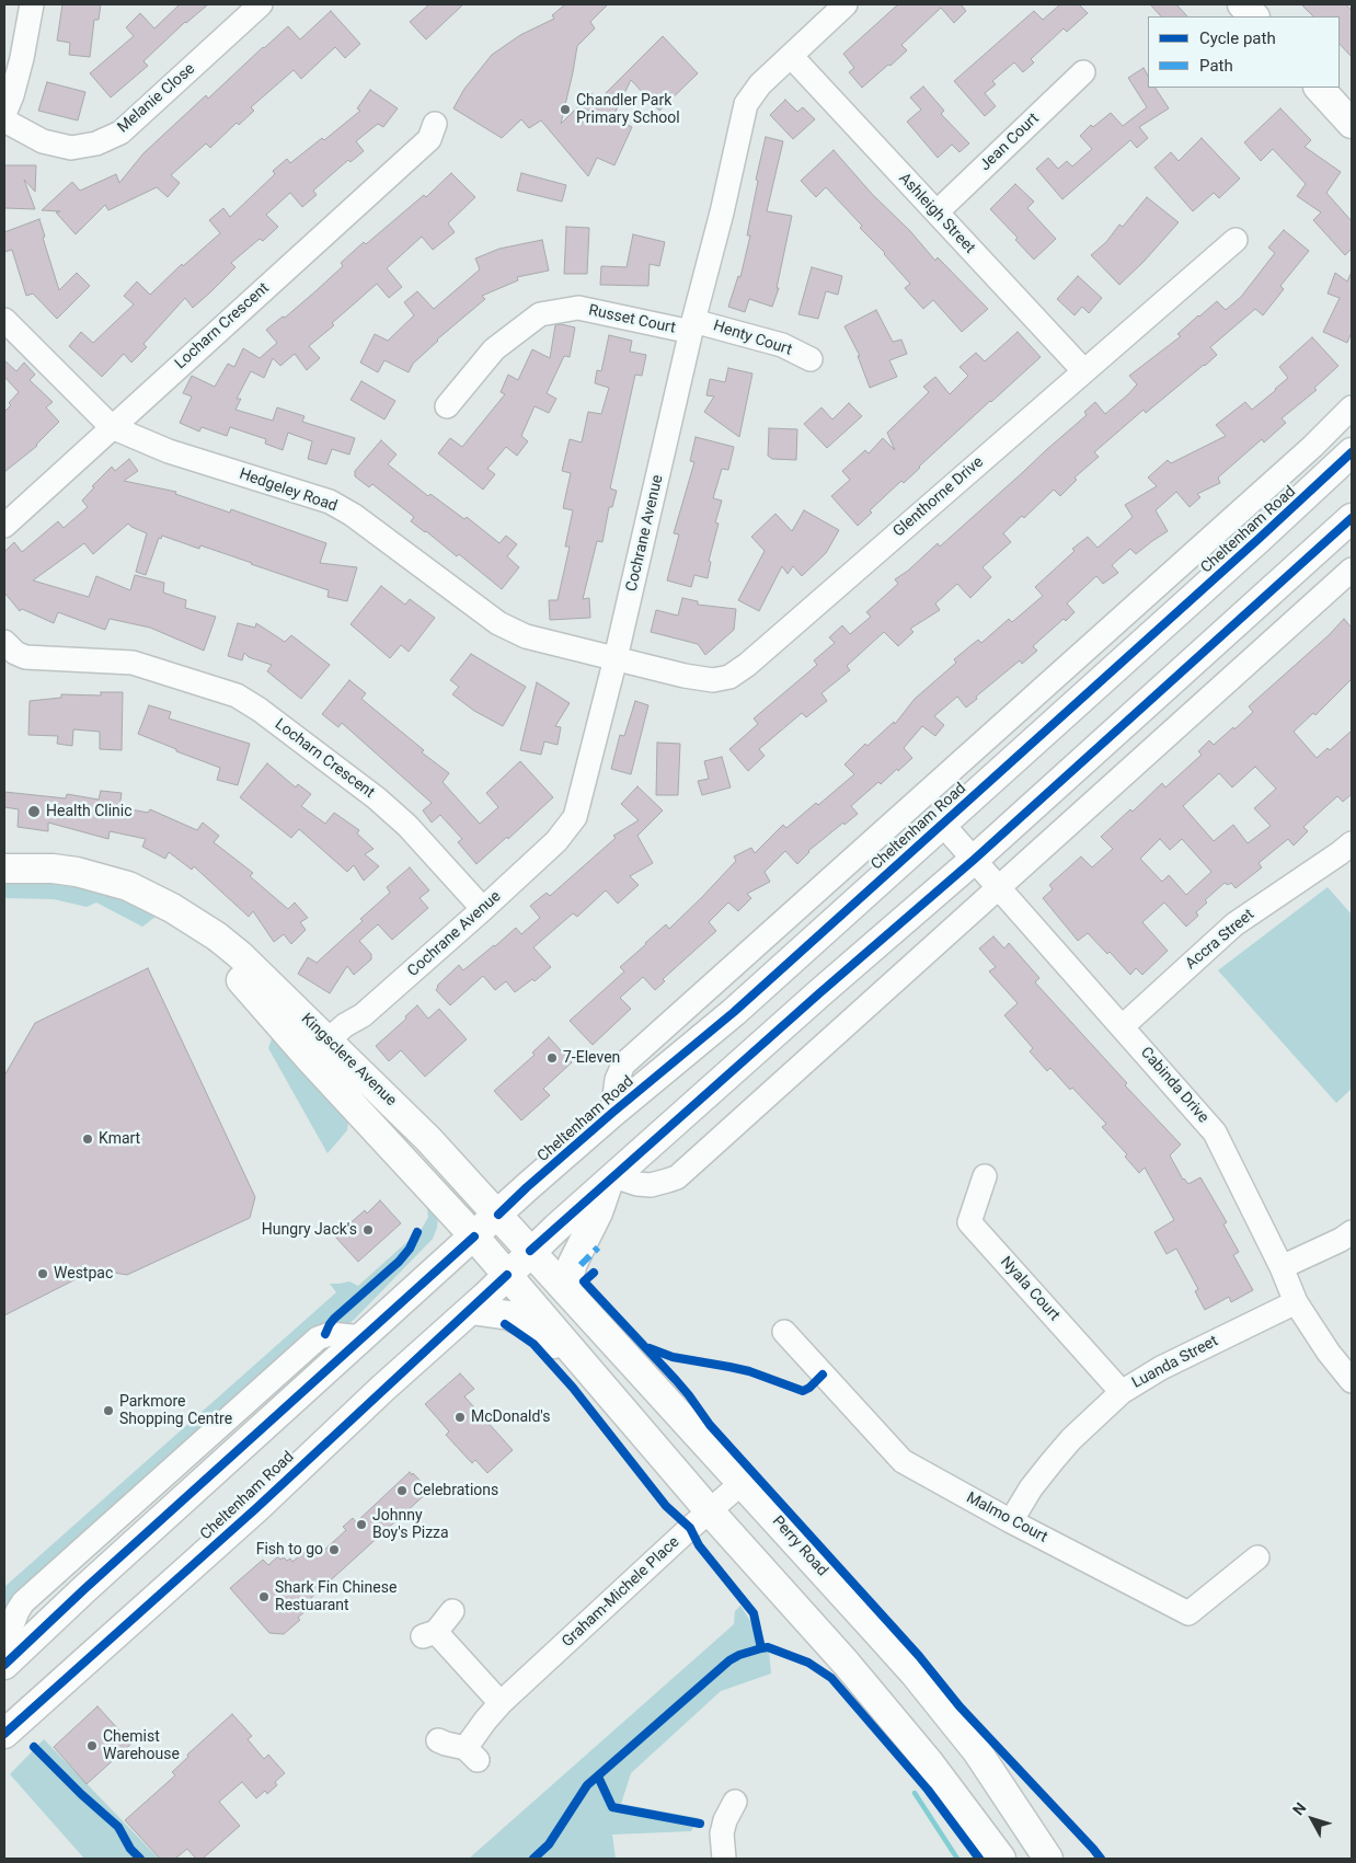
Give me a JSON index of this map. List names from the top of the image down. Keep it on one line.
{"streets":{"main road":["Cheltenham Road","Kingsclere Avenue","Perry Road"],"street":["Melanie Close","Jean Court","Ashleigh Street","Russet Court","Locharn Crescent","Henty Court","Hedgeley Road","Glenthorne Drive","Cochrane Avenue","Accra Street","Cabinda Drive","Nyala Court","Luanda Street","Malmo Court","Graham-Michele Place"]},"crossings":[["Jean Court","Ashleigh Street"],["Ashleigh Street","Glenthorne Drive"],["Ashleigh Street","Cochrane Avenue"],["Russet Court","Henty Court"],["Russet Court","Cochrane Avenue"],["Locharn Crescent","Hedgeley Road"],["Locharn Crescent","Cochrane Avenue"],["Henty Court","Cochrane Avenue"],["Hedgeley Road","Glenthorne Drive"],["Hedgeley Road","Cochrane Avenue"],["Glenthorne Drive","Cochrane Avenue"],["Cheltenham Road","Kingsclere Avenue"],["Cheltenham Road","Cabinda Drive"],["Cheltenham Road","Perry Road"],["Cochrane Avenue","Kingsclere Avenue"],["Accra Street","Cabinda Drive"],["Kingsclere Avenue","Perry Road"],["Cabinda Drive","Luanda Street"],["Nyala Court","Luanda Street"],["Luanda Street","Malmo Court"],["Perry Road","Graham-Michele Place"]],"places":["Chandler Park Primary School","Health Clinic","7-Eleven","Kmart","Hungry Jack's","Westpac","Parkmore Shopping Centre","McDonald's","Celebrations","Johnny Boy's Pizza","Fish to go","Shark Fin Chinese Restuarant","Chemist Warehouse"],"legend":["Cycle path","Path"],"north":"top left"}
